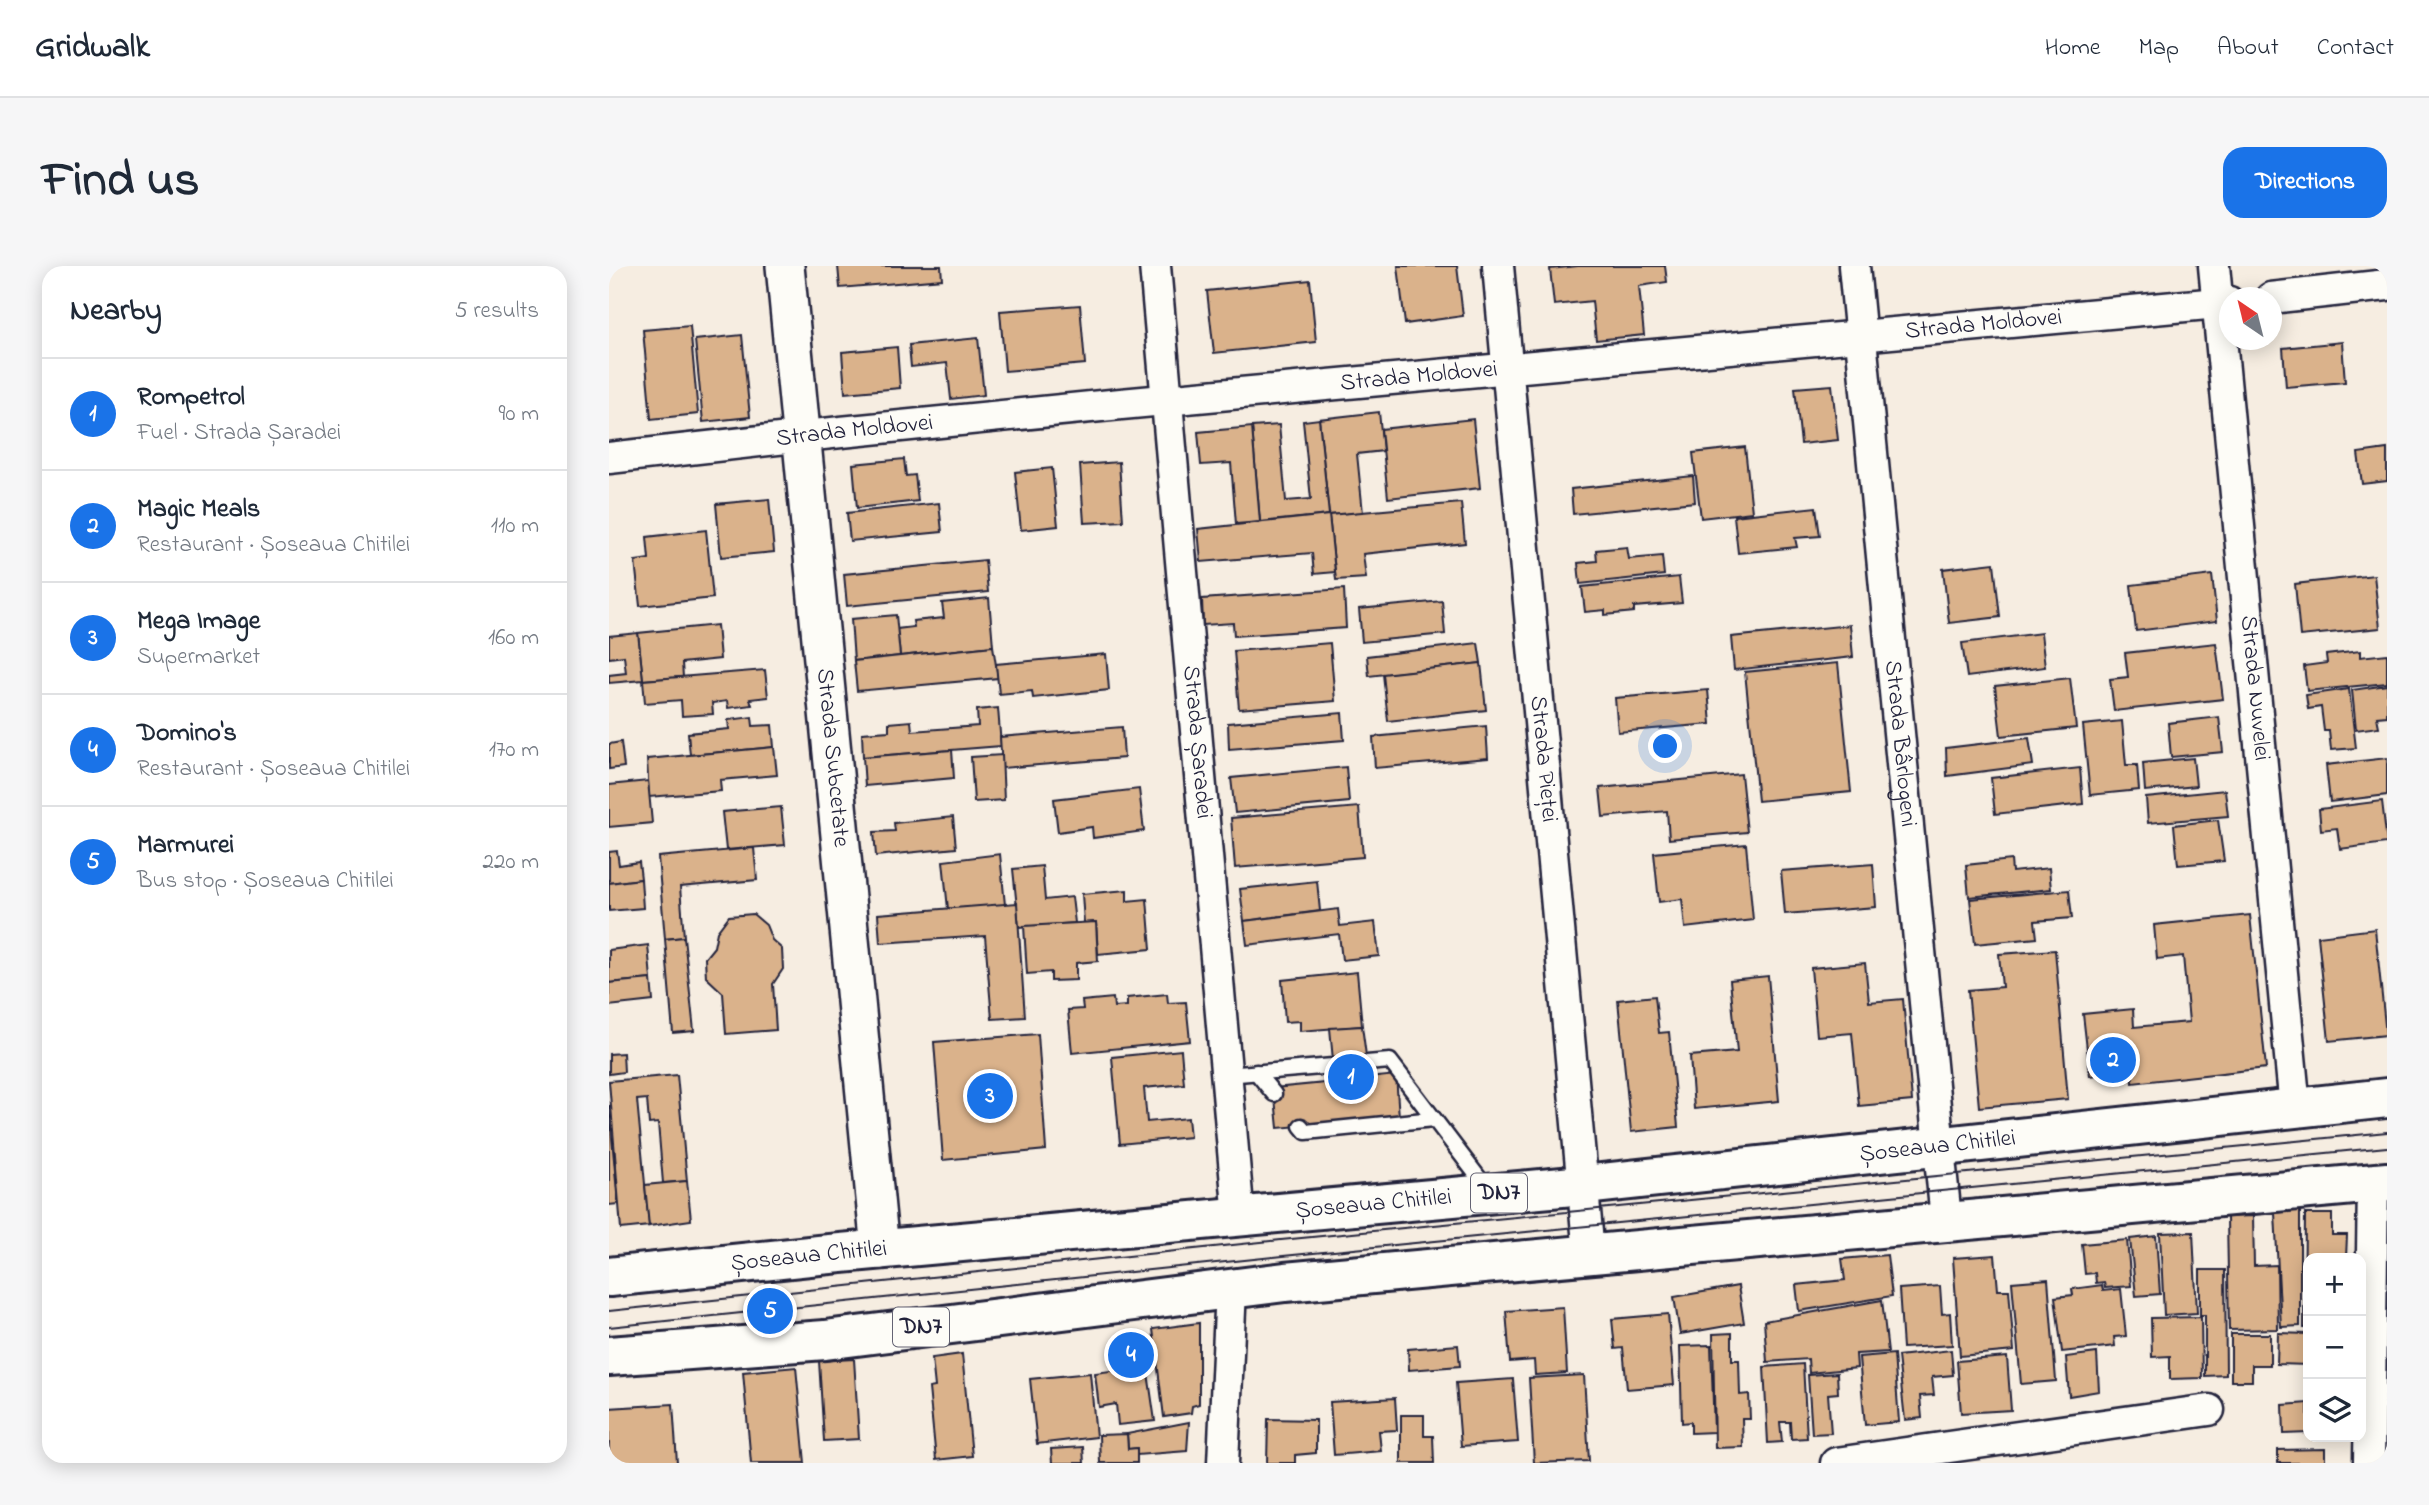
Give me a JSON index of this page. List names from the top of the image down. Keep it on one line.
{"streets":{"main road":["Șoseaua Chitilei","DN7"],"street":["Strada Moldovei","Strada Nuvelei","Strada Șaradei","Strada Bârlogeni","Strada Subcetate","Strada Pieței"]},"crossings":[["Strada Moldovei","Strada Șaradei"],["Strada Moldovei","Strada Bârlogeni"],["Strada Moldovei","Strada Subcetate"],["Strada Moldovei","Strada Pieței"],["Strada Nuvelei","Șoseaua Chitilei"],["Strada Șaradei","Șoseaua Chitilei"],["Strada Bârlogeni","Șoseaua Chitilei"],["Strada Bârlogeni","DN7"],["Strada Subcetate","Șoseaua Chitilei"],["Strada Pieței","Șoseaua Chitilei"],["Strada Pieței","DN7"]],"north":"top left","page":{"header":"Gridwalk","nav":["Home","Map","About","Contact"],"title":"Find us","buttons":"Directions","heading":["Nearby","5 results"],"list":[{"mark":"1","name":"Rompetrol","note":"Fuel · Strada Șaradei","value":"90 m"},{"mark":"2","name":"Magic Meals","note":"Restaurant · Șoseaua Chitilei","value":"110 m"},{"mark":"3","name":"Mega Image","note":"Supermarket","value":"160 m"},{"mark":"4","name":"Domino's","note":"Restaurant · Șoseaua Chitilei","value":"170 m"},{"mark":"5","name":"Marmurei","note":"Bus stop · Șoseaua Chitilei","value":"220 m"}],"pins":["2","1","3","5","4"],"map_buttons":["+","−"]}}
